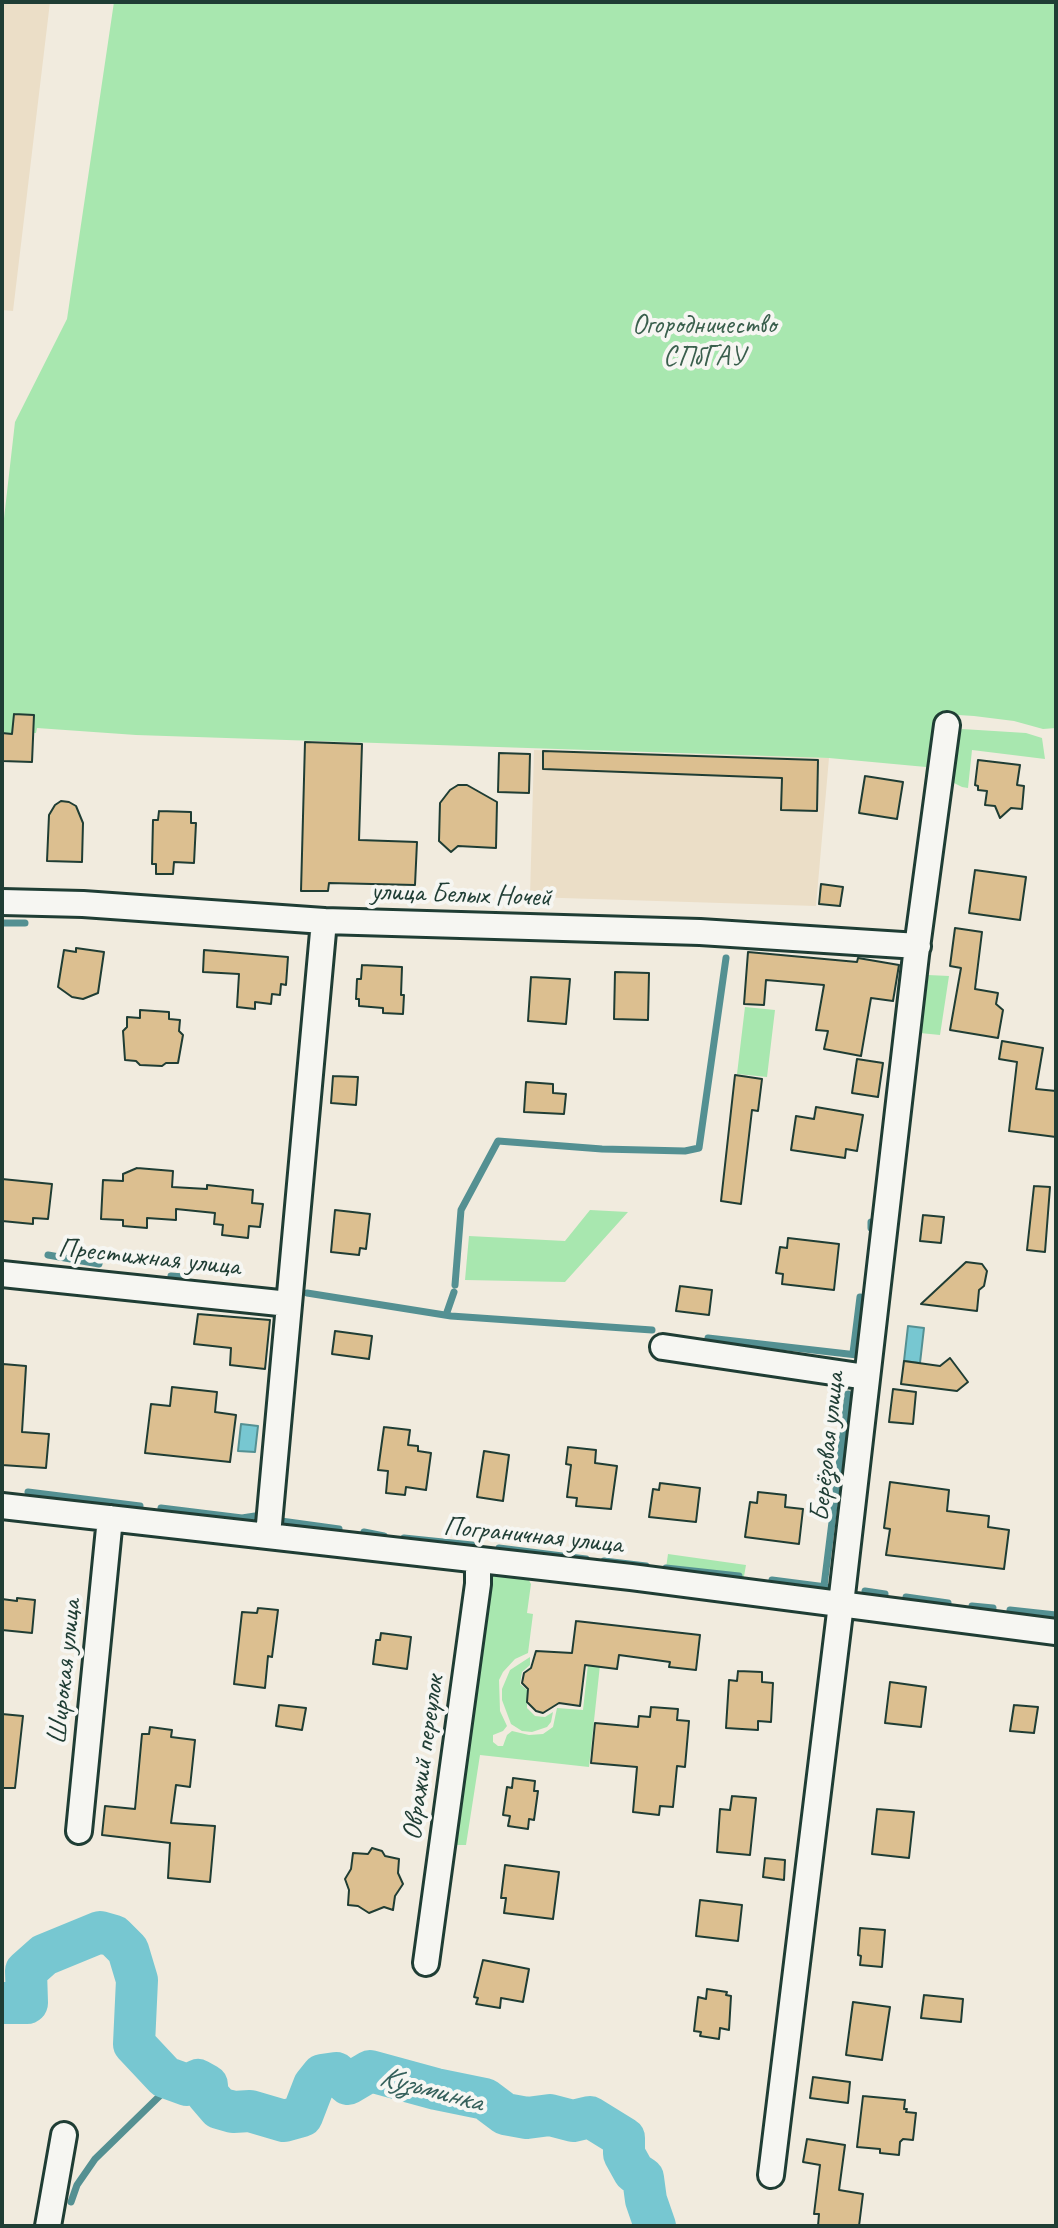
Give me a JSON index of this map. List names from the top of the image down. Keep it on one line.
{"streets":{"street":["улица Белых Ночей","Престижная улица","Берёзовая улица","Пограничная улица","Широкая улица","Овражий переулок"]},"crossings":[["улица Белых Ночей","Берёзовая улица"],["Берёзовая улица","Пограничная улица"],["Пограничная улица","Широкая улица"],["Пограничная улица","Овражий переулок"]],"water":["Кузьминка"],"parks":["Огородничество СПбГАУ"]}
